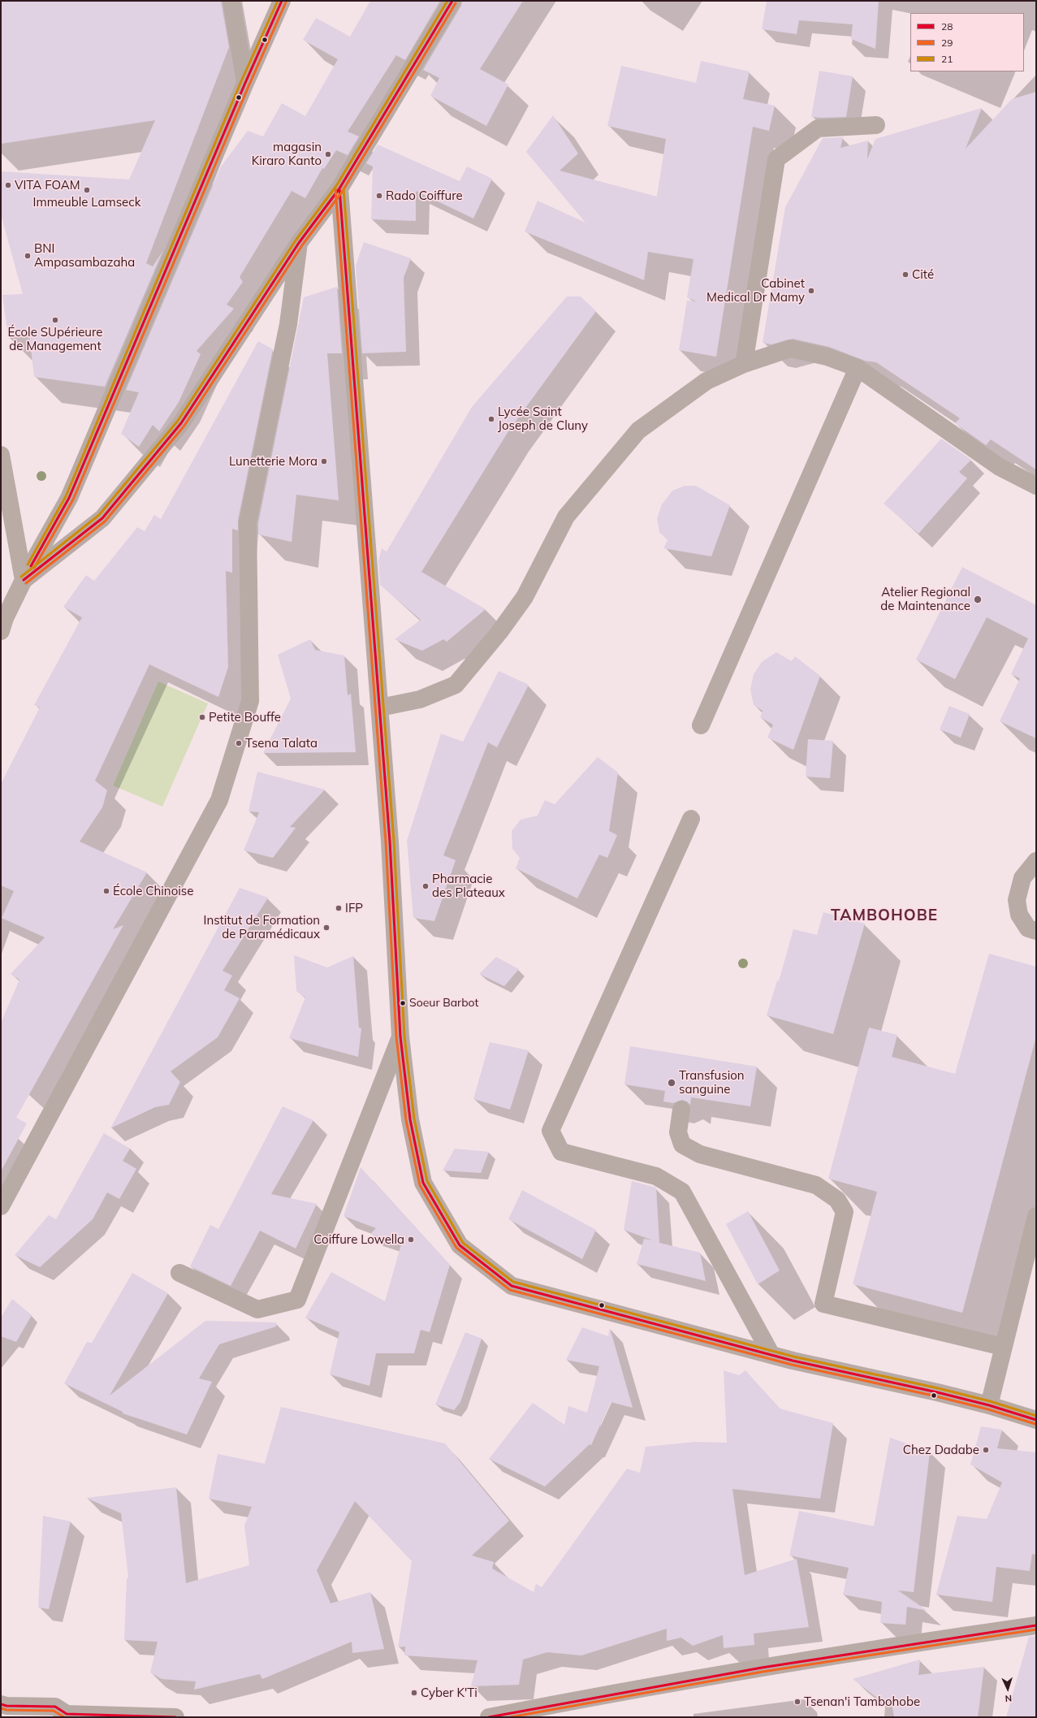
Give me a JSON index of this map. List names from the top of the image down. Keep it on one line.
{"districts":["TAMBOHOBE"],"places":["magasin Kiraro Kanto","VITA FOAM","Immeuble Lamseck","Rado Coiffure","BNI Ampasambazaha","Cité","Cabinet Medical Dr Mamy","École SUpérieure de Management","Lycée Saint Joseph de Cluny","Lunetterie Mora","Atelier Regional de Maintenance","Petite Bouffe","Tsena Talata","Pharmacie des Plateaux","École Chinoise","IFP","Institut de Formation de Paramédicaux","Soeur Barbot","Transfusion sanguine","Coiffure Lowella","Chez Dadabe","Cyber K'Ti","Tsenan'i Tambohobe"],"lines":["transit line 28","transit line 21","transit line 29"],"legend":["28","29","21"],"north":"bottom"}
